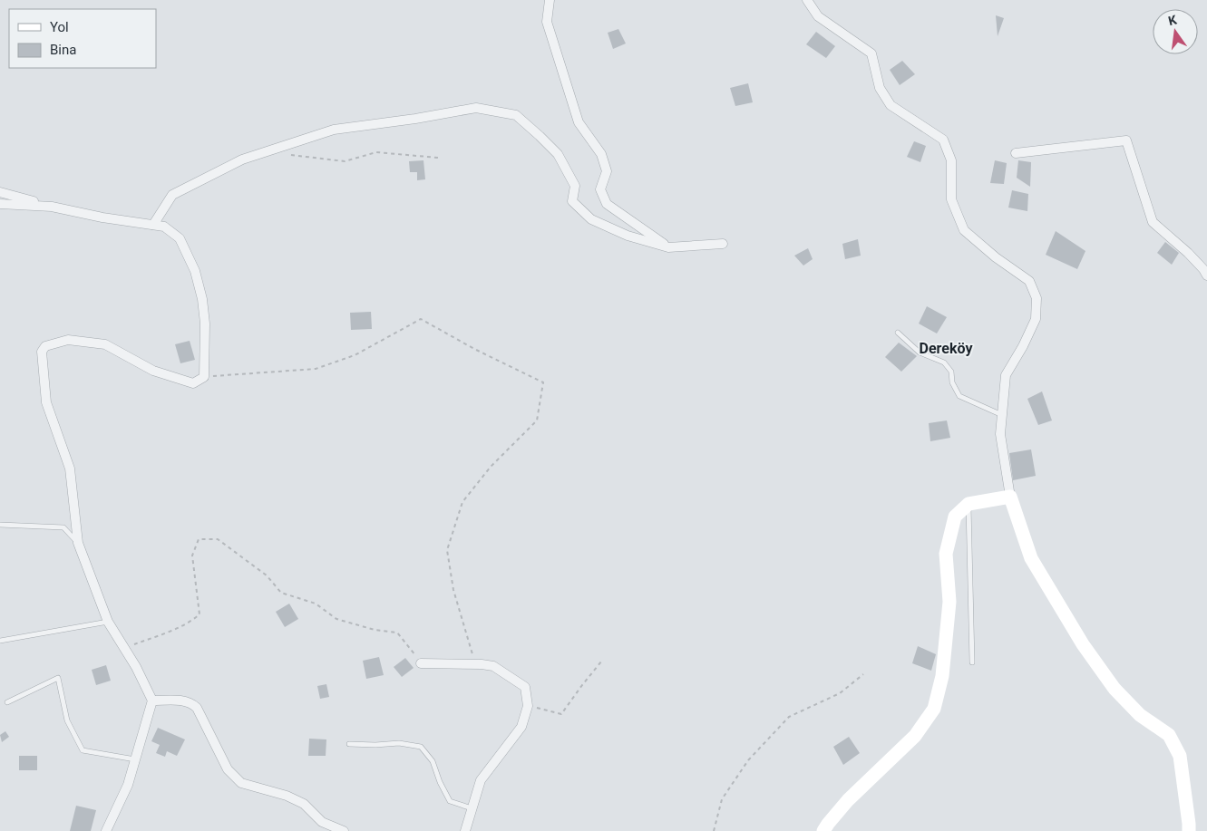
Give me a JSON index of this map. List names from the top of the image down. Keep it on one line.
{"districts":["Dereköy"],"legend":["Yol","Bina"],"north":"top"}
